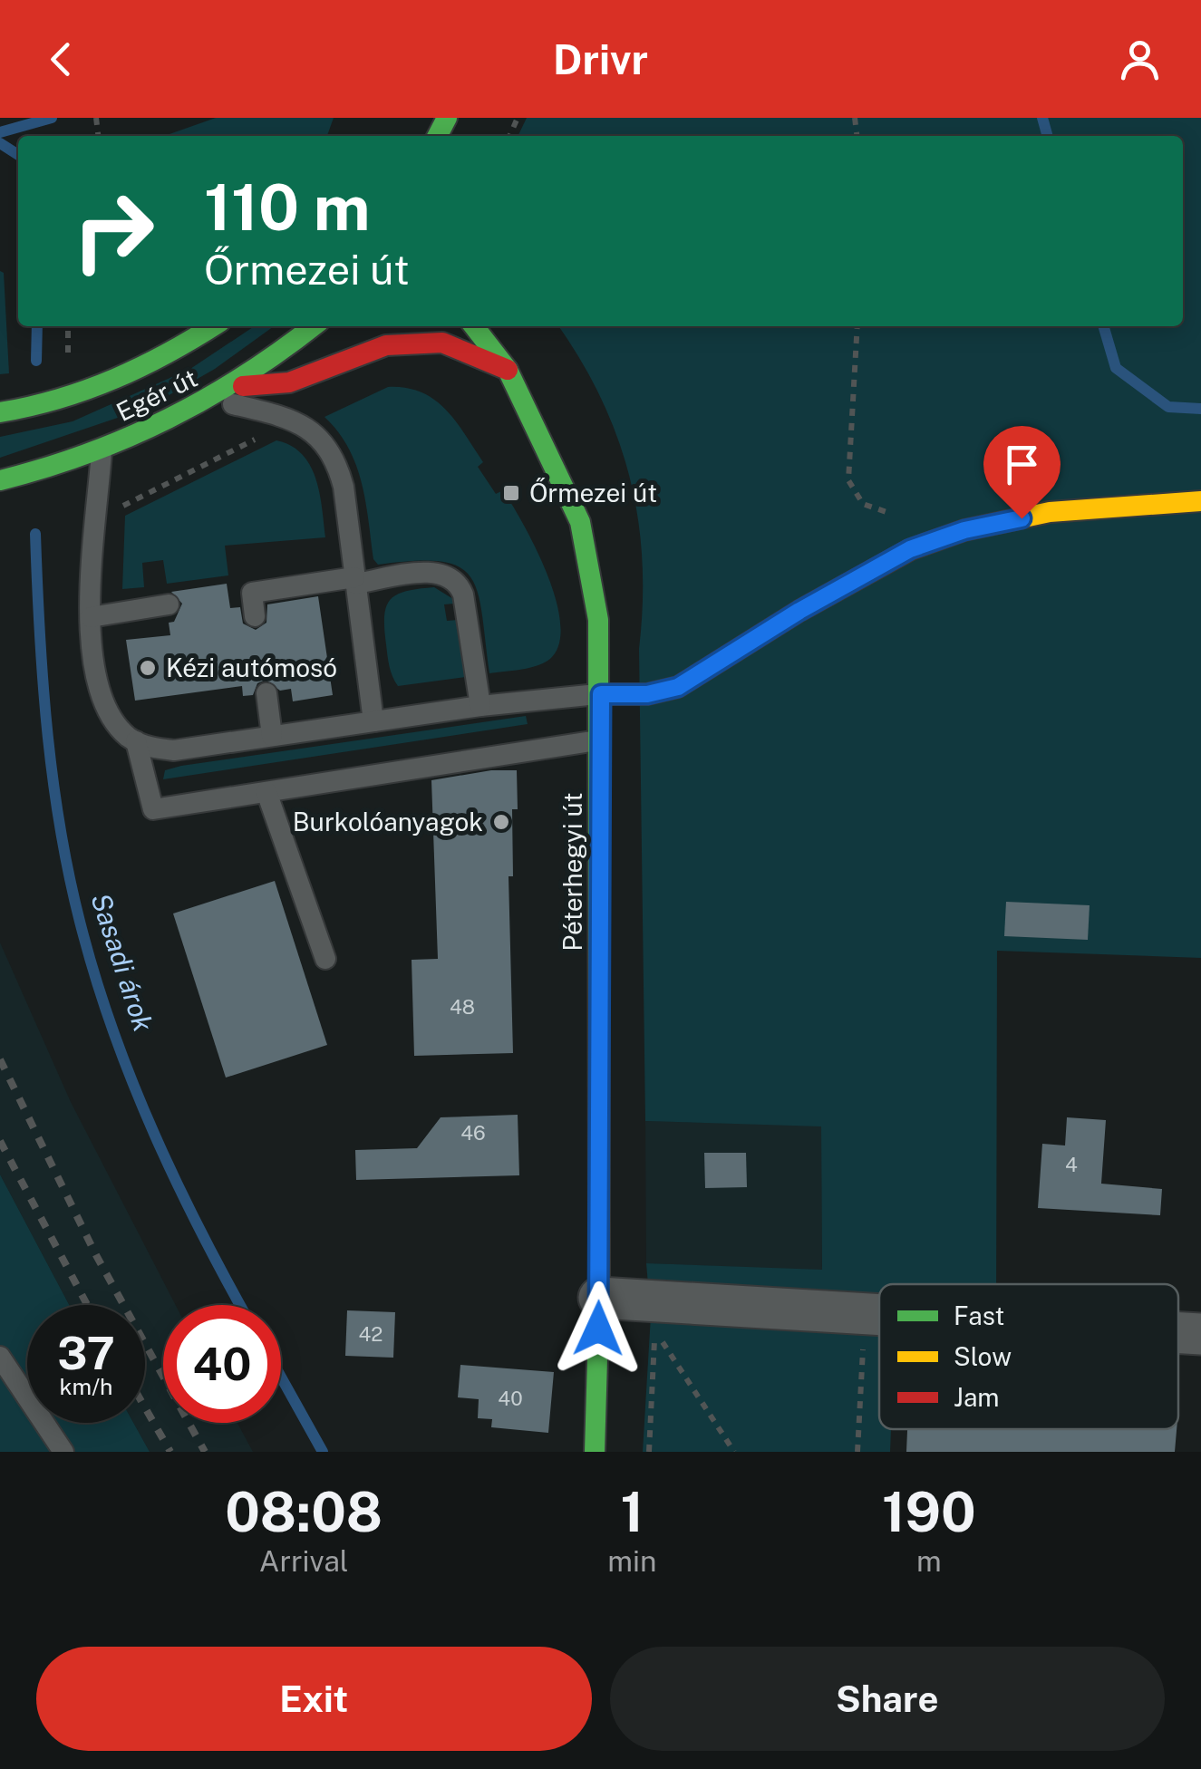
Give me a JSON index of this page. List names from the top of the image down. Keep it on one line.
{"streets":{"street":["Egér út","Péterhegyi út"]},"water":["Sasadi árok"],"places":{"transit":["Őrmezei út"],"other":["Kézi autómosó","Burkolóanyagok"]},"house_numbers":["48","46","4","42","40"],"legend":["Fast","Slow","Jam"],"page":{"header":"Drivr","turn":["110 m","Őrmezei út"],"speed":"37 km/h","limit":"40","eta":["08:08","Arrival","1","min","190","m"],"buttons":["Exit","Share"]}}
